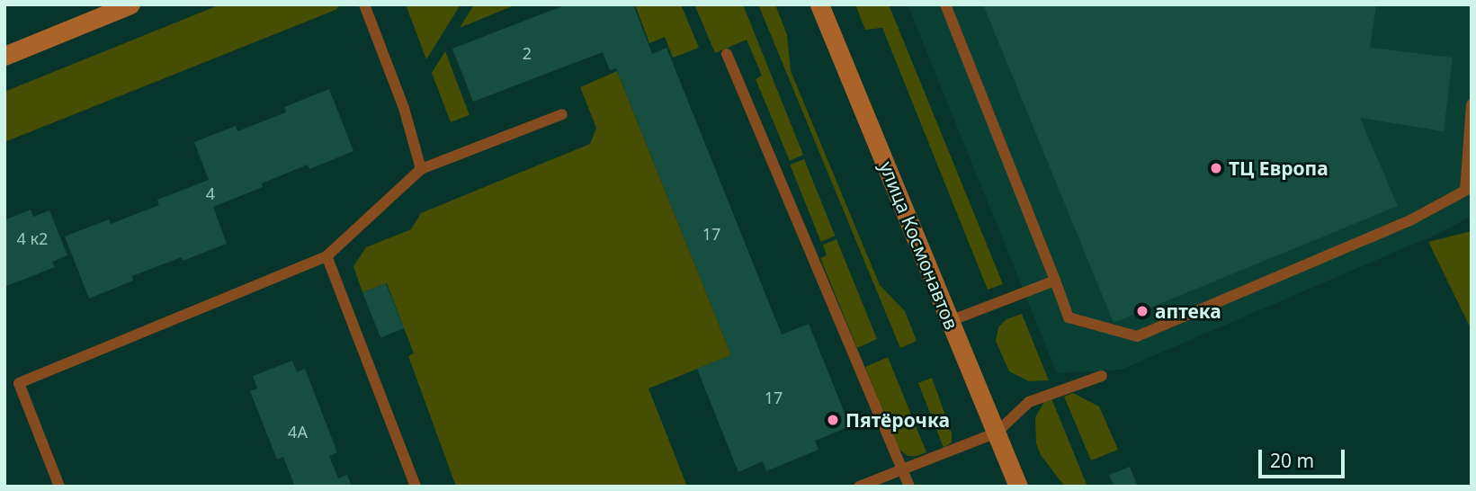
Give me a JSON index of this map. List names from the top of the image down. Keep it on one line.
{"streets":{"main road":["улица Космонавтов"]},"places":["ТЦ Европа","аптека","Пятёрочка"],"house_numbers":["2","4","17","4 к2","17","4А"],"scale_bar":"20 m"}
